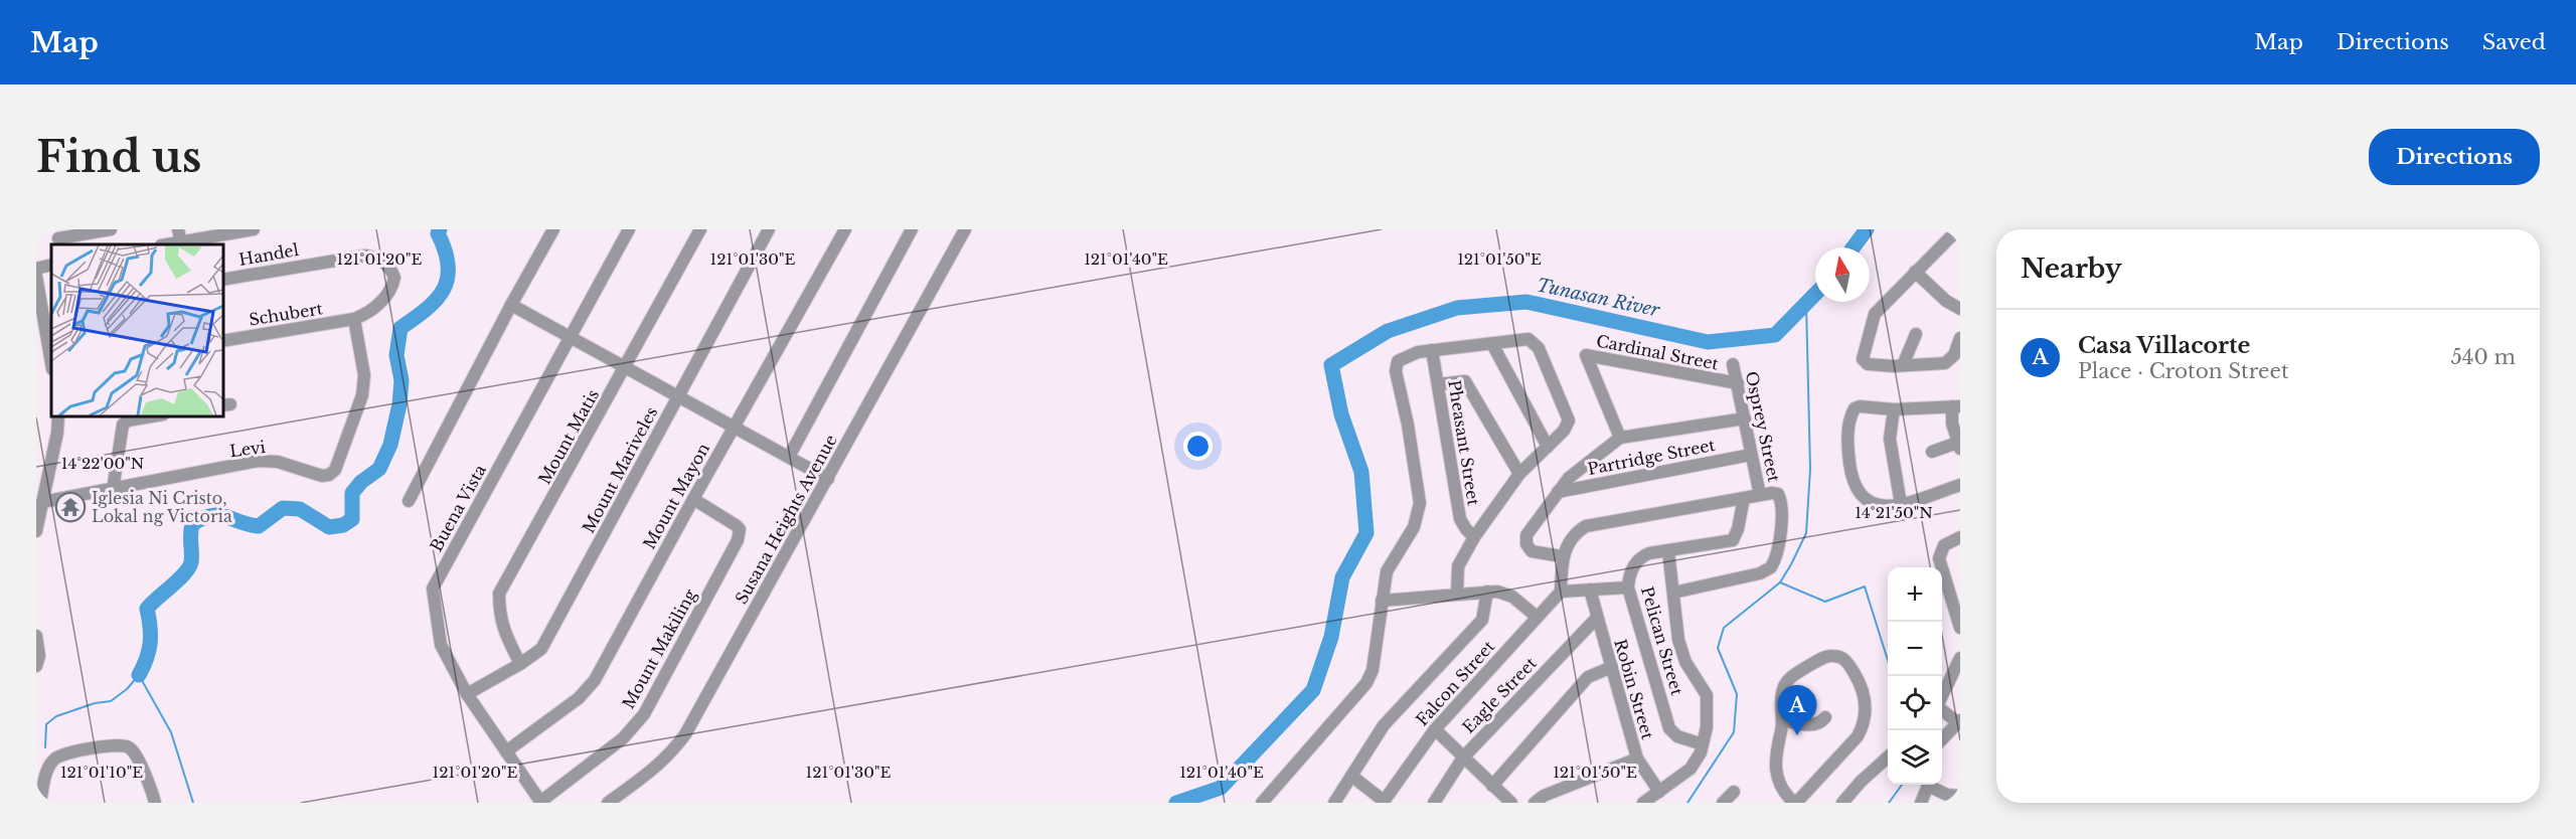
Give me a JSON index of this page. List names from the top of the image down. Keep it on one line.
{"streets":{"street":["Handel","Schubert","Cardinal Street","Osprey Street","Mount Matis","Pheasant Street","Levi","Partridge Street","Mount Mariveles","Mount Mayon","Buena Vista","Susana Heights Avenue","Pelican Street","Mount Makiling","Falcon Street","Robin Street","Eagle Street"]},"crossings":[["Handel","Schubert"],["Handel","Levi"],["Schubert","Levi"],["Cardinal Street","Osprey Street"],["Osprey Street","Partridge Street"],["Mount Matis","Mount Mariveles"],["Mount Mariveles","Buena Vista"],["Mount Mayon","Buena Vista"],["Mount Mayon","Mount Makiling"],["Buena Vista","Mount Makiling"],["Robin Street","Eagle Street"]],"water":["Tunasan River"],"places":{"temple":["Iglesia Ni Cristo, Lokal ng Victoria"]},"north":"top","page":{"header":"Map","nav":["Map","Directions","Saved"],"buttons":"Directions","title":"Find us","heading":"Nearby","list":[{"mark":"A","name":"Casa Villacorte","note":"Place · Croton Street","value":"540 m"}],"map_buttons":["+","−"],"pins":"A"},"coordinates":["121°01'20\"E","121°01'30\"E","121°01'40\"E","121°01'50\"E","14°22'00\"N","14°21'50\"N","121°01'10\"E"]}
